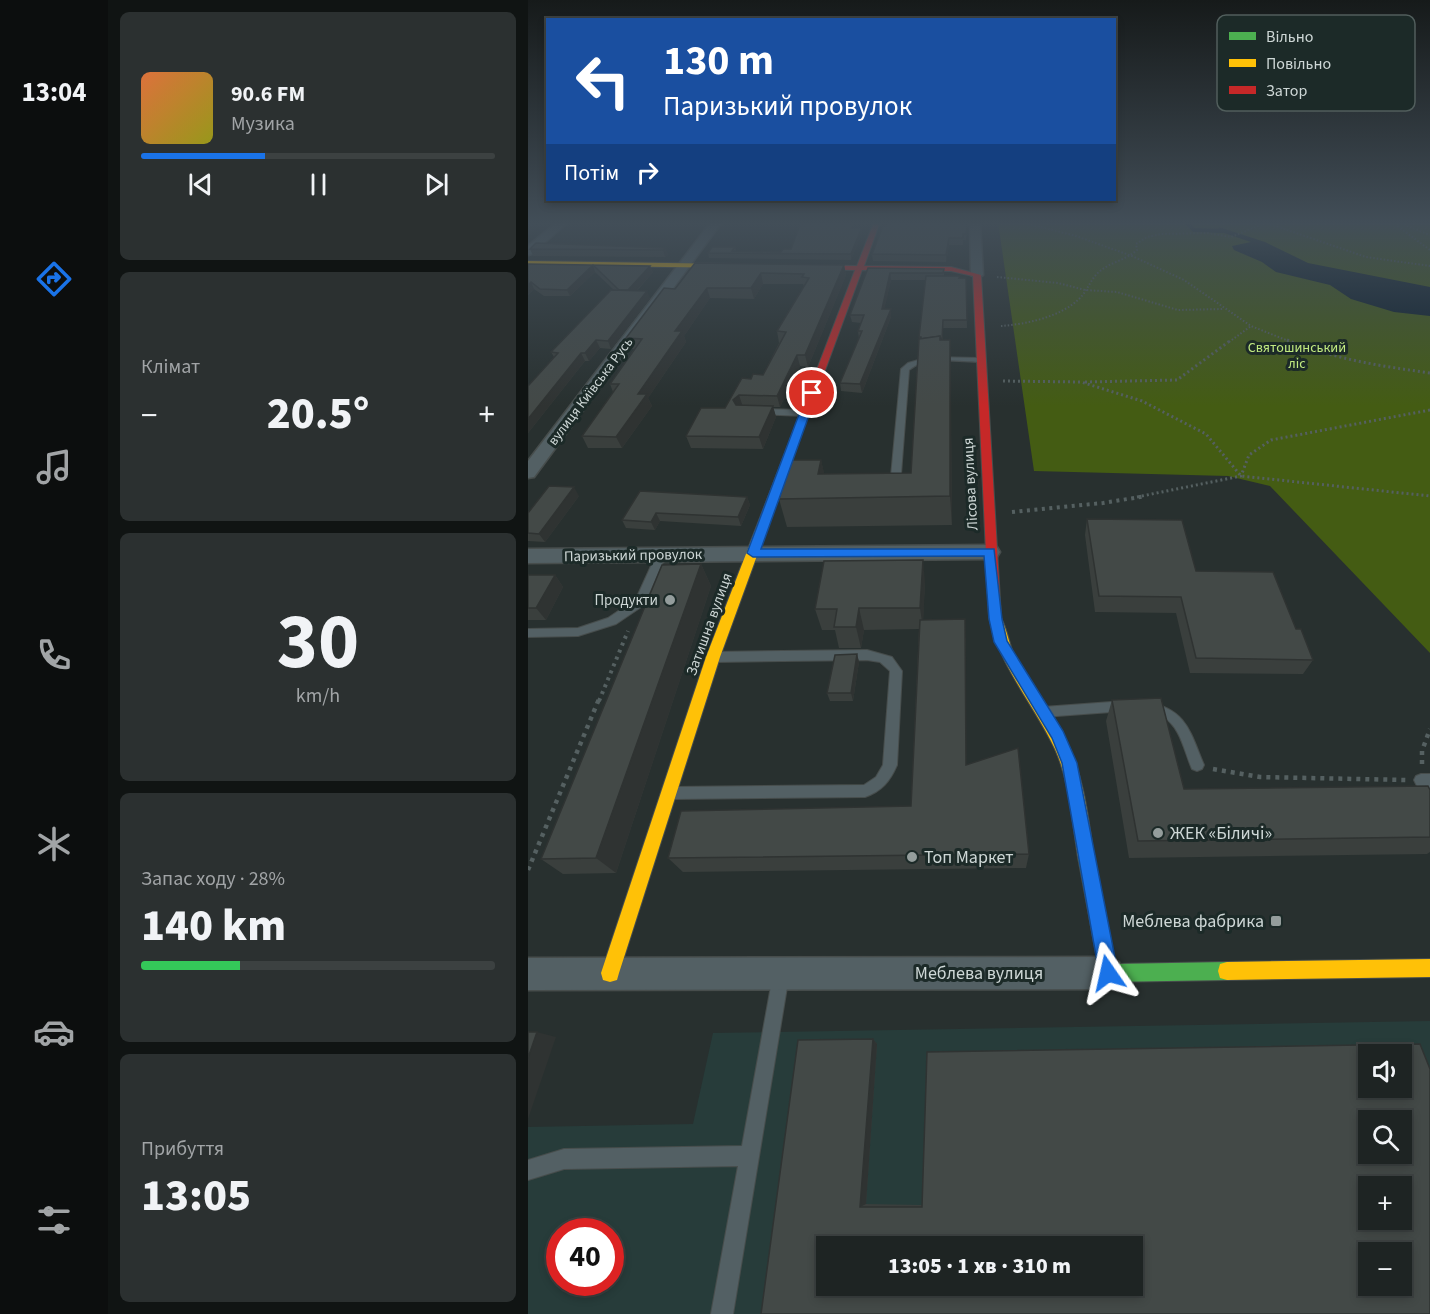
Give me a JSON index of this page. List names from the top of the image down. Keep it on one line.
{"streets":{"street":["вулиця Київська Русь","Лісова вулиця","Паризький провулок","Затишна вулиця","Меблева вулиця"]},"crossings":[["Лісова вулиця","Паризький провулок"],["Лісова вулиця","Меблева вулиця"],["Паризький провулок","Затишна вулиця"],["Затишна вулиця","Меблева вулиця"]],"parks":["Святошинський ліс"],"places":{"other":["Продукти","ЖЕК «Біличі»","Топ Маркет"],"transit":["Меблева фабрика"]},"legend":["Вільно","Повільно","Затор"],"page":{"tabs":"13:04","turn":["130 m","Паризький провулок"],"song":["90.6 FM","Музика"],"then":"Потім","tile":["Клімат",["30","km/h"],["Запас ходу · 28%","140 km"],["Прибуття","13:05"]],"heat":["−","20.5°","+"],"map_buttons":["+","−"],"limit":"40","trip":"13:05 · 1 хв · 310 m"}}
